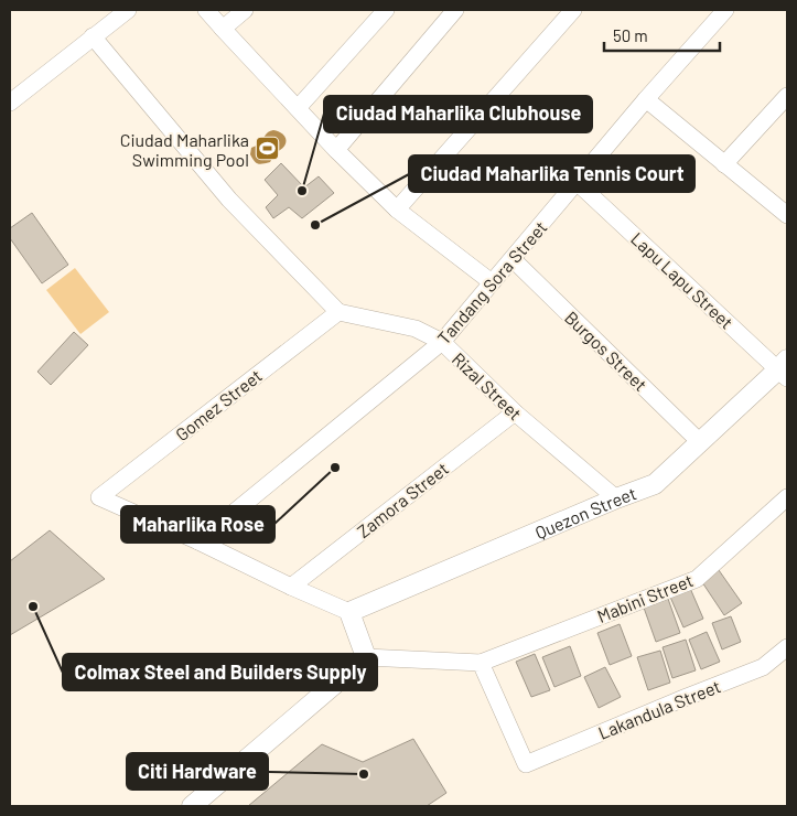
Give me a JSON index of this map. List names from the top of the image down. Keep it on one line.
{"streets":{"street":["Lapu Lapu Street","Tandang Sora Street","Burgos Street","Rizal Street","Gomez Street","Zamora Street","Quezon Street","Mabini Street","Lakandula Street"]},"crossings":[["Lapu Lapu Street","Tandang Sora Street"],["Lapu Lapu Street","Quezon Street"],["Tandang Sora Street","Burgos Street"],["Tandang Sora Street","Rizal Street"],["Tandang Sora Street","Gomez Street"],["Burgos Street","Quezon Street"],["Rizal Street","Gomez Street"],["Rizal Street","Zamora Street"],["Rizal Street","Quezon Street"],["Mabini Street","Lakandula Street"]],"places":{"sports":["Ciudad Maharlika Swimming Pool"],"other":["Ciudad Maharlika Clubhouse","Ciudad Maharlika Tennis Court","Maharlika Rose","Colmax Steel and Builders Supply","Citi Hardware"]},"scale_bar":"50 m"}
